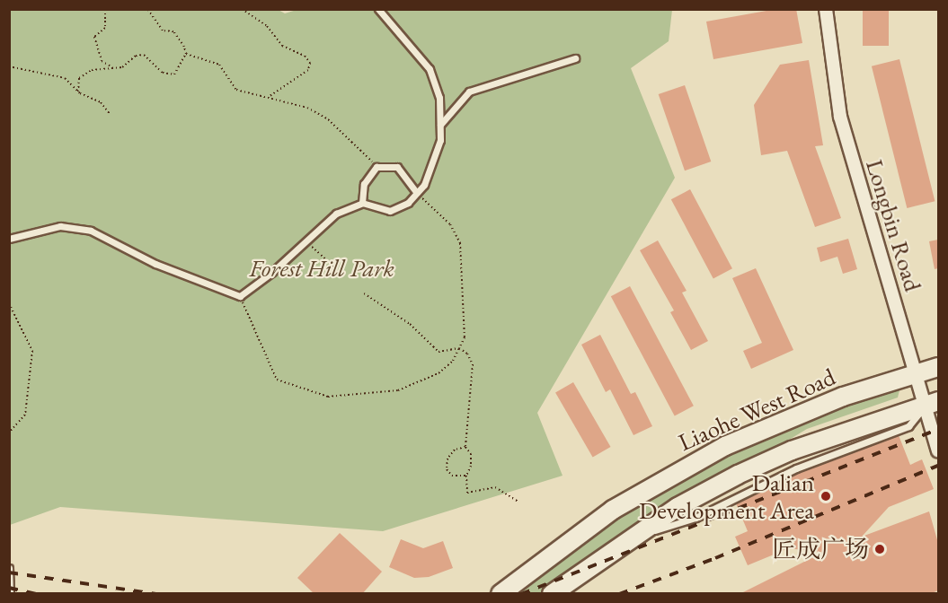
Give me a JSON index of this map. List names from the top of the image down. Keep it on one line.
{"streets":{"main road":["Liaohe West Road"],"street":["Longbin Road"]},"crossings":[["Longbin Road","Liaohe West Road"]],"parks":["Forest Hill Park"],"places":["Dalian Development Area","匠成广场"]}
